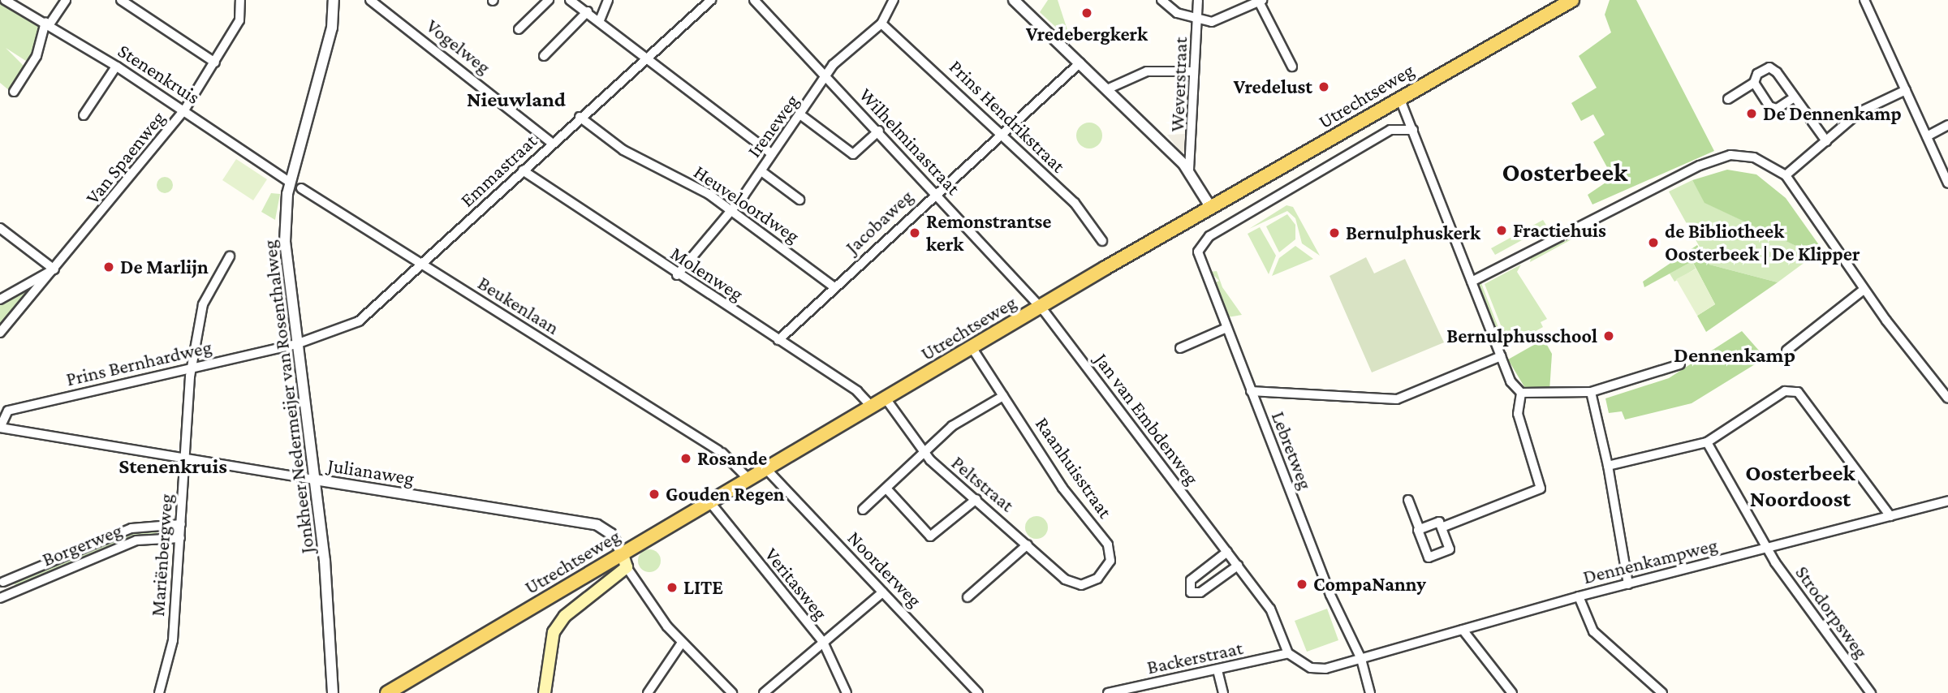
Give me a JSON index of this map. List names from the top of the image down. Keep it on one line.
{"streets":{"main road":["Utrechtseweg"],"street":["Vogelweg","Stenenkruis","Weverstraat","Prins Hendrikstraat","Ireneweg","Wilhelminastraat","Van Spaenweg","Emmastraat","Heuveloordweg","Jacobaweg","Molenweg","Beukenlaan","Prins Bernhardweg","Jonkheer Nedermeijer van Rosenthalweg","Jan van Embdenweg","Lebretweg","Raanhuisstraat","Julianaweg","Peltstraat","Borgerweg","Mariënbergweg","Dennenkampweg","Noorderweg","Veritasweg","Strodorpsweg","Backerstraat"]},"crossings":[["Vogelweg","Emmastraat"],["Stenenkruis","Van Spaenweg"],["Stenenkruis","Jonkheer Nedermeijer van Rosenthalweg"],["Utrechtseweg","Wilhelminastraat"],["Utrechtseweg","Molenweg"],["Utrechtseweg","Beukenlaan"],["Utrechtseweg","Jan van Embdenweg"],["Utrechtseweg","Lebretweg"],["Utrechtseweg","Raanhuisstraat"],["Utrechtseweg","Julianaweg"],["Utrechtseweg","Peltstraat"],["Utrechtseweg","Noorderweg"],["Utrechtseweg","Veritasweg"],["Prins Hendrikstraat","Ireneweg"],["Prins Hendrikstraat","Jacobaweg"],["Ireneweg","Wilhelminastraat"],["Ireneweg","Heuveloordweg"],["Ireneweg","Molenweg"],["Wilhelminastraat","Jacobaweg"],["Wilhelminastraat","Jan van Embdenweg"],["Emmastraat","Heuveloordweg"],["Emmastraat","Molenweg"],["Emmastraat","Beukenlaan"],["Emmastraat","Prins Bernhardweg"],["Emmastraat","Jonkheer Nedermeijer van Rosenthalweg"],["Heuveloordweg","Jacobaweg"],["Jacobaweg","Molenweg"],["Prins Bernhardweg","Jonkheer Nedermeijer van Rosenthalweg"],["Prins Bernhardweg","Julianaweg"],["Prins Bernhardweg","Mariënbergweg"],["Jonkheer Nedermeijer van Rosenthalweg","Julianaweg"],["Jan van Embdenweg","Dennenkampweg"],["Jan van Embdenweg","Backerstraat"],["Lebretweg","Dennenkampweg"],["Raanhuisstraat","Peltstraat"],["Julianaweg","Mariënbergweg"],["Borgerweg","Mariënbergweg"],["Dennenkampweg","Strodorpsweg"],["Dennenkampweg","Backerstraat"]],"districts":["Nieuwland","Oosterbeek","Dennenkamp","Stenenkruis","Oosterbeek Noordoost"],"places":["Vredebergkerk","Vredelust","De Dennenkamp","Fractiehuis","Remonstrantse kerk","Bernulphuskerk","de Bibliotheek Oosterbeek | De Klipper","De Marlijn","Bernulphusschool","Rosande","Gouden Regen","CompaNanny","LITE"]}
